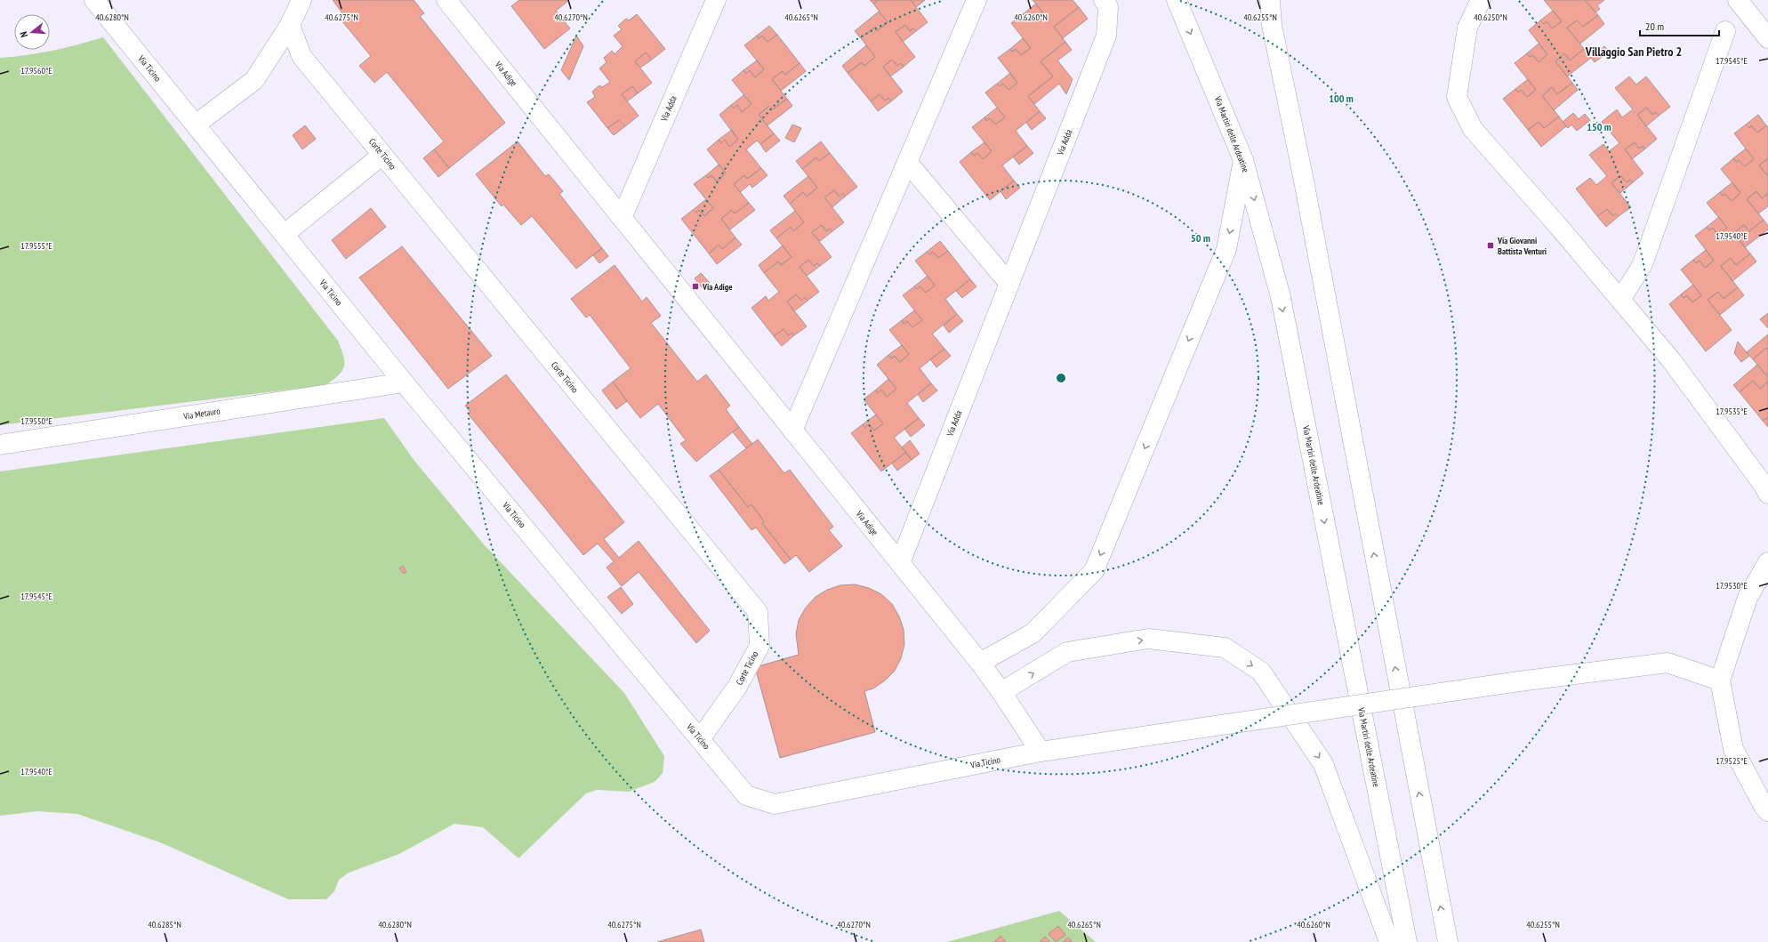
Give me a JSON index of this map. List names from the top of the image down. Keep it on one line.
{"streets":{"street":["Via Ticino","Via Adige","Via Adda","Via Martiri delle Ardeatine","Corte Ticino","Via Metauro"]},"crossings":[["Via Ticino","Via Adige"],["Via Ticino","Corte Ticino"],["Via Ticino","Via Metauro"],["Via Adige","Via Adda"]],"districts":["Villaggio San Pietro 2"],"places":{"transit":["Via Giovanni Battista Venturi","Via Adige"]},"scale_bar":"20 m","north":"left","coordinates":["40.6280°N","40.6275°N","40.6270°N","40.6265°N","40.6260°N","40.6255°N","40.6250°N","17.9545°E","17.9560°E","17.9540°E","17.9555°E","17.9535°E","17.9550°E","17.9530°E","17.9525°E","40.6285°N"],"rings":["100 m","150 m","50 m"]}
